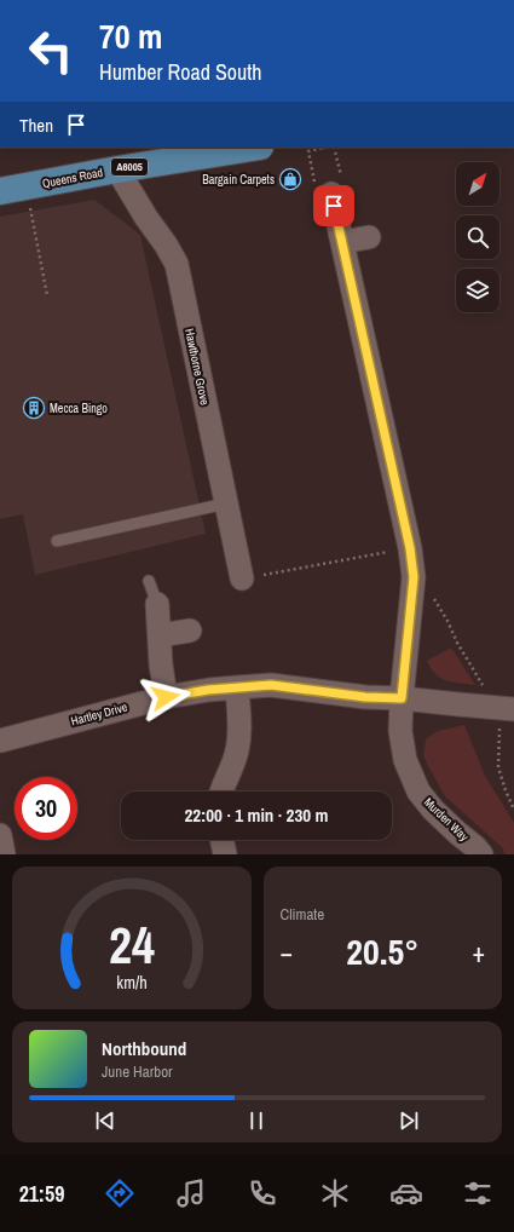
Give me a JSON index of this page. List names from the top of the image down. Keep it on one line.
{"streets":{"main road":["A6005","Queens Road"],"street":["Hawthorne Grove","Hartley Drive","Murden Way"]},"crossings":[["Queens Road","Hawthorne Grove"],["Hartley Drive","Murden Way"]],"places":{"shop":["Bargain Carpets"],"building":["Mecca Bingo"]},"north":"top right","page":{"turn":["70 m","Humber Road South"],"then":"Then","limit":"30","trip":"22:00 · 1 min · 230 m","tile":"Climate","heat":["−","20.5°","+"],"song":["Northbound","June Harbor"],"tabs":"21:59","gauge":["24","km/h"]}}
